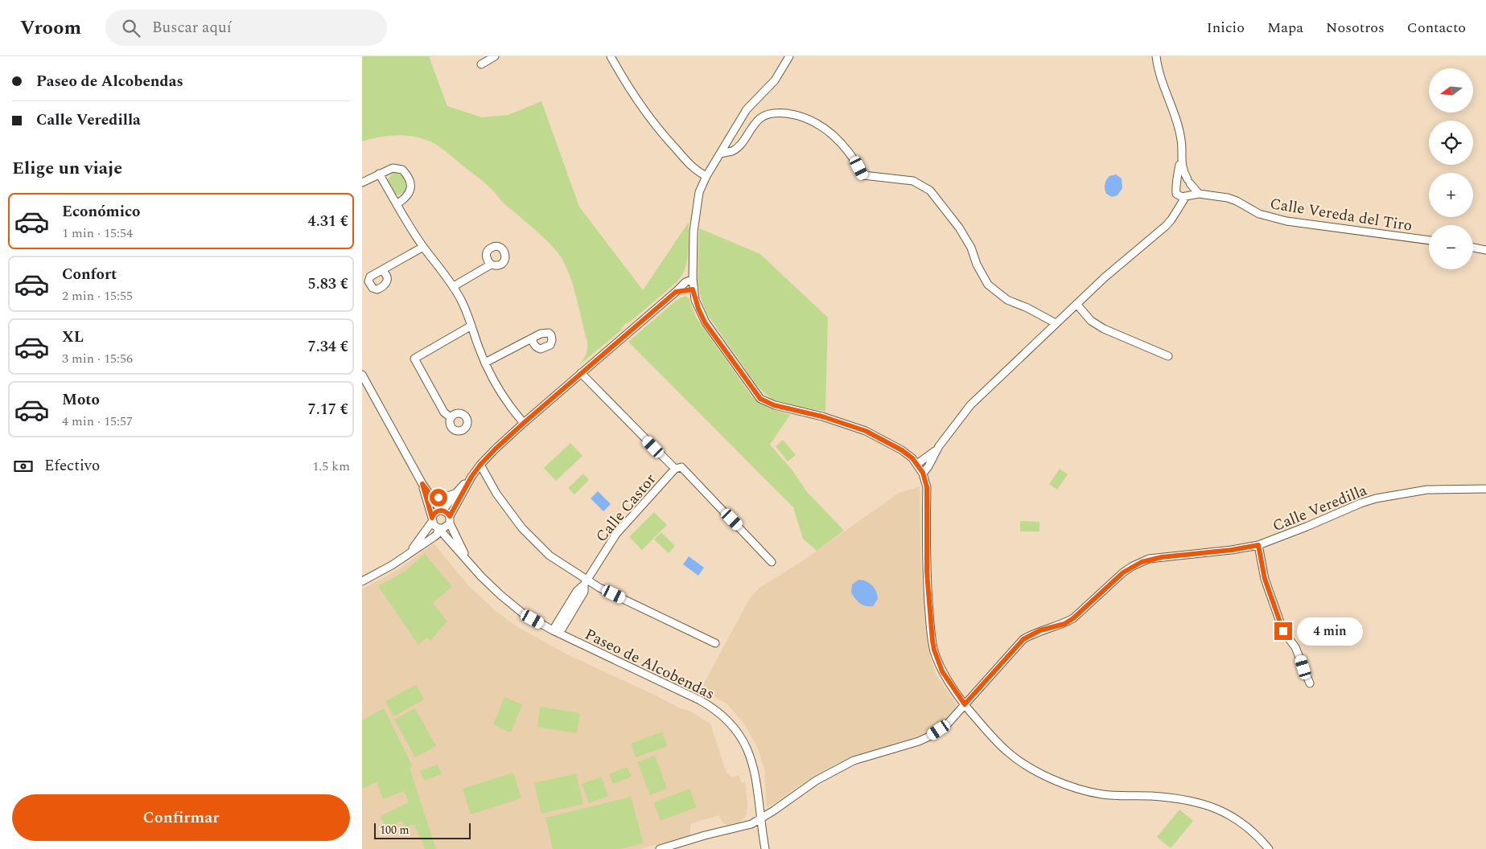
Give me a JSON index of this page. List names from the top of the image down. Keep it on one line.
{"streets":{"street":["Calle Vereda del Tiro","Calle Castor","Calle Veredilla","Paseo de Alcobendas"]},"crossings":[["Calle Castor","Paseo de Alcobendas"],["Calle Veredilla","Paseo de Alcobendas"]],"scale_bar":"100 m","north":"left","page":{"header":"Vroom","search":"Buscar aquí","nav":["Inicio","Mapa","Nosotros","Contacto"],"banner":["Paseo de Alcobendas","Calle Veredilla"],"map_buttons":["+","−"],"heading":"Elige un viaje","list":[{"name":"Económico","note":"1 min · 15:54","value":"4.31 €"},{"name":"Confort","note":"2 min · 15:55","value":"5.83 €"},{"name":"XL","note":"3 min · 15:56","value":"7.34 €"},{"name":"Moto","note":"4 min · 15:57","value":"7.17 €"}],"pay":["Efectivo","1.5 km"],"bubble":"4 min","buttons":"Confirmar","scale":"100 m"}}
